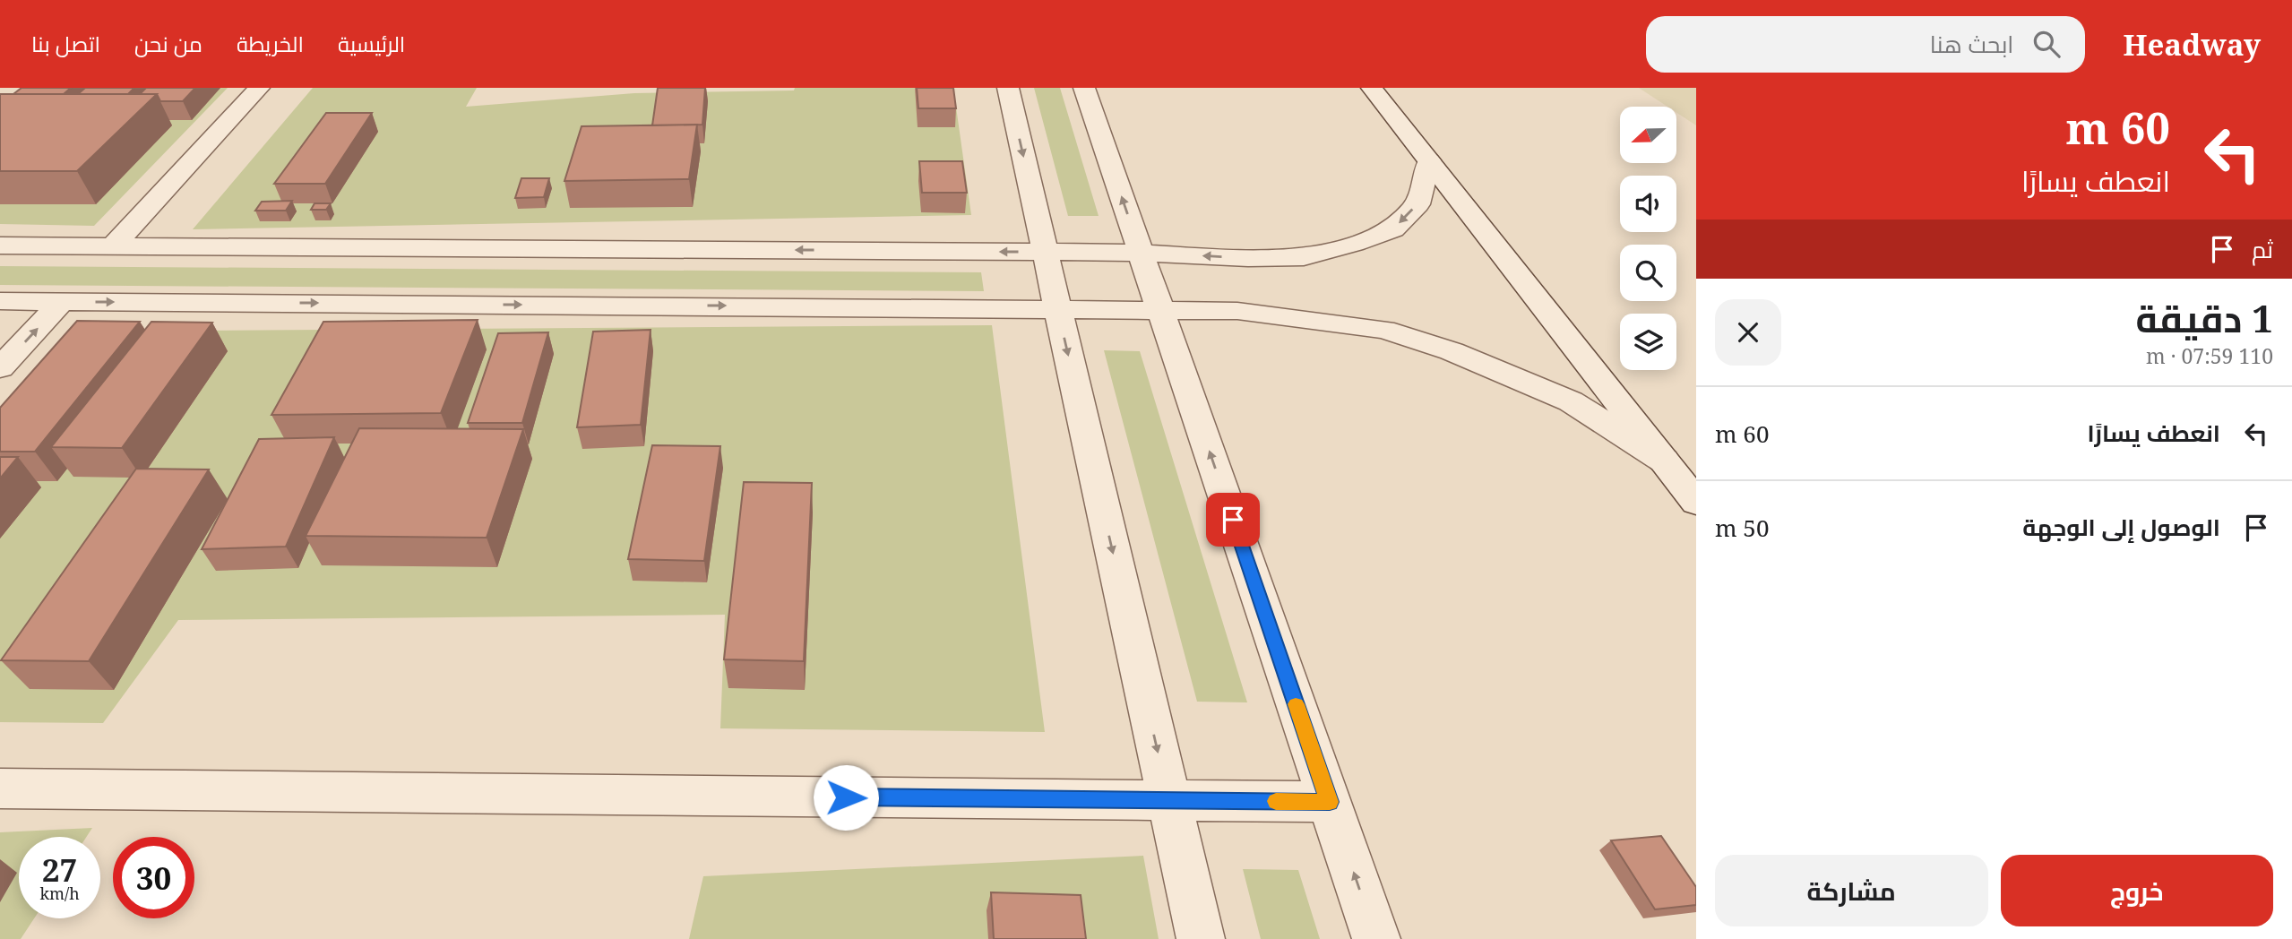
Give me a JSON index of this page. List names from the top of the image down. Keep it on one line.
{"north":"left","page":{"header":"Headway","search":"ابحث هنا","nav":["الرئيسية","الخريطة","من نحن","اتصل بنا"],"turn":["60 m","انعطف يسارًا"],"then":"ثم","heading":["1 دقيقة","110 m · 07:59"],"list":[{"name":"انعطف يسارًا","value":"60 m"},{"name":"الوصول إلى الوجهة","value":"50 m"}],"speed":"27 km/h","limit":"30","buttons":["خروج","مشاركة"]}}
